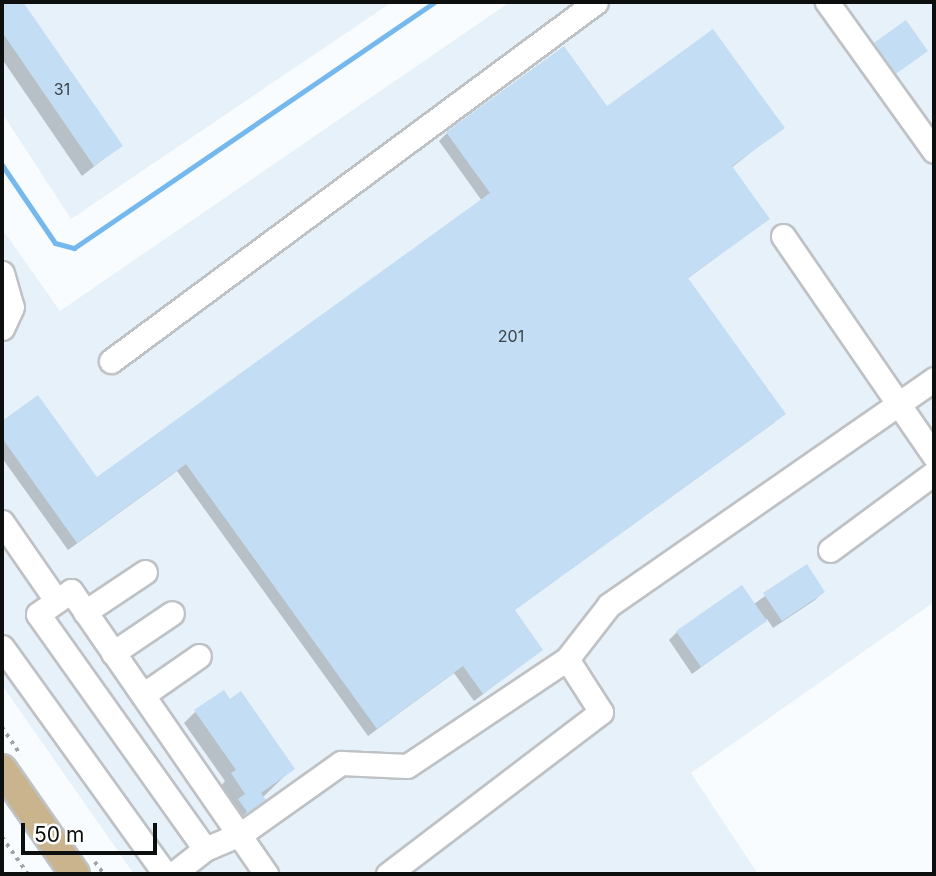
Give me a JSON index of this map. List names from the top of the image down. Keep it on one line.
{"house_numbers":["31","201"],"scale_bar":"50 m"}
